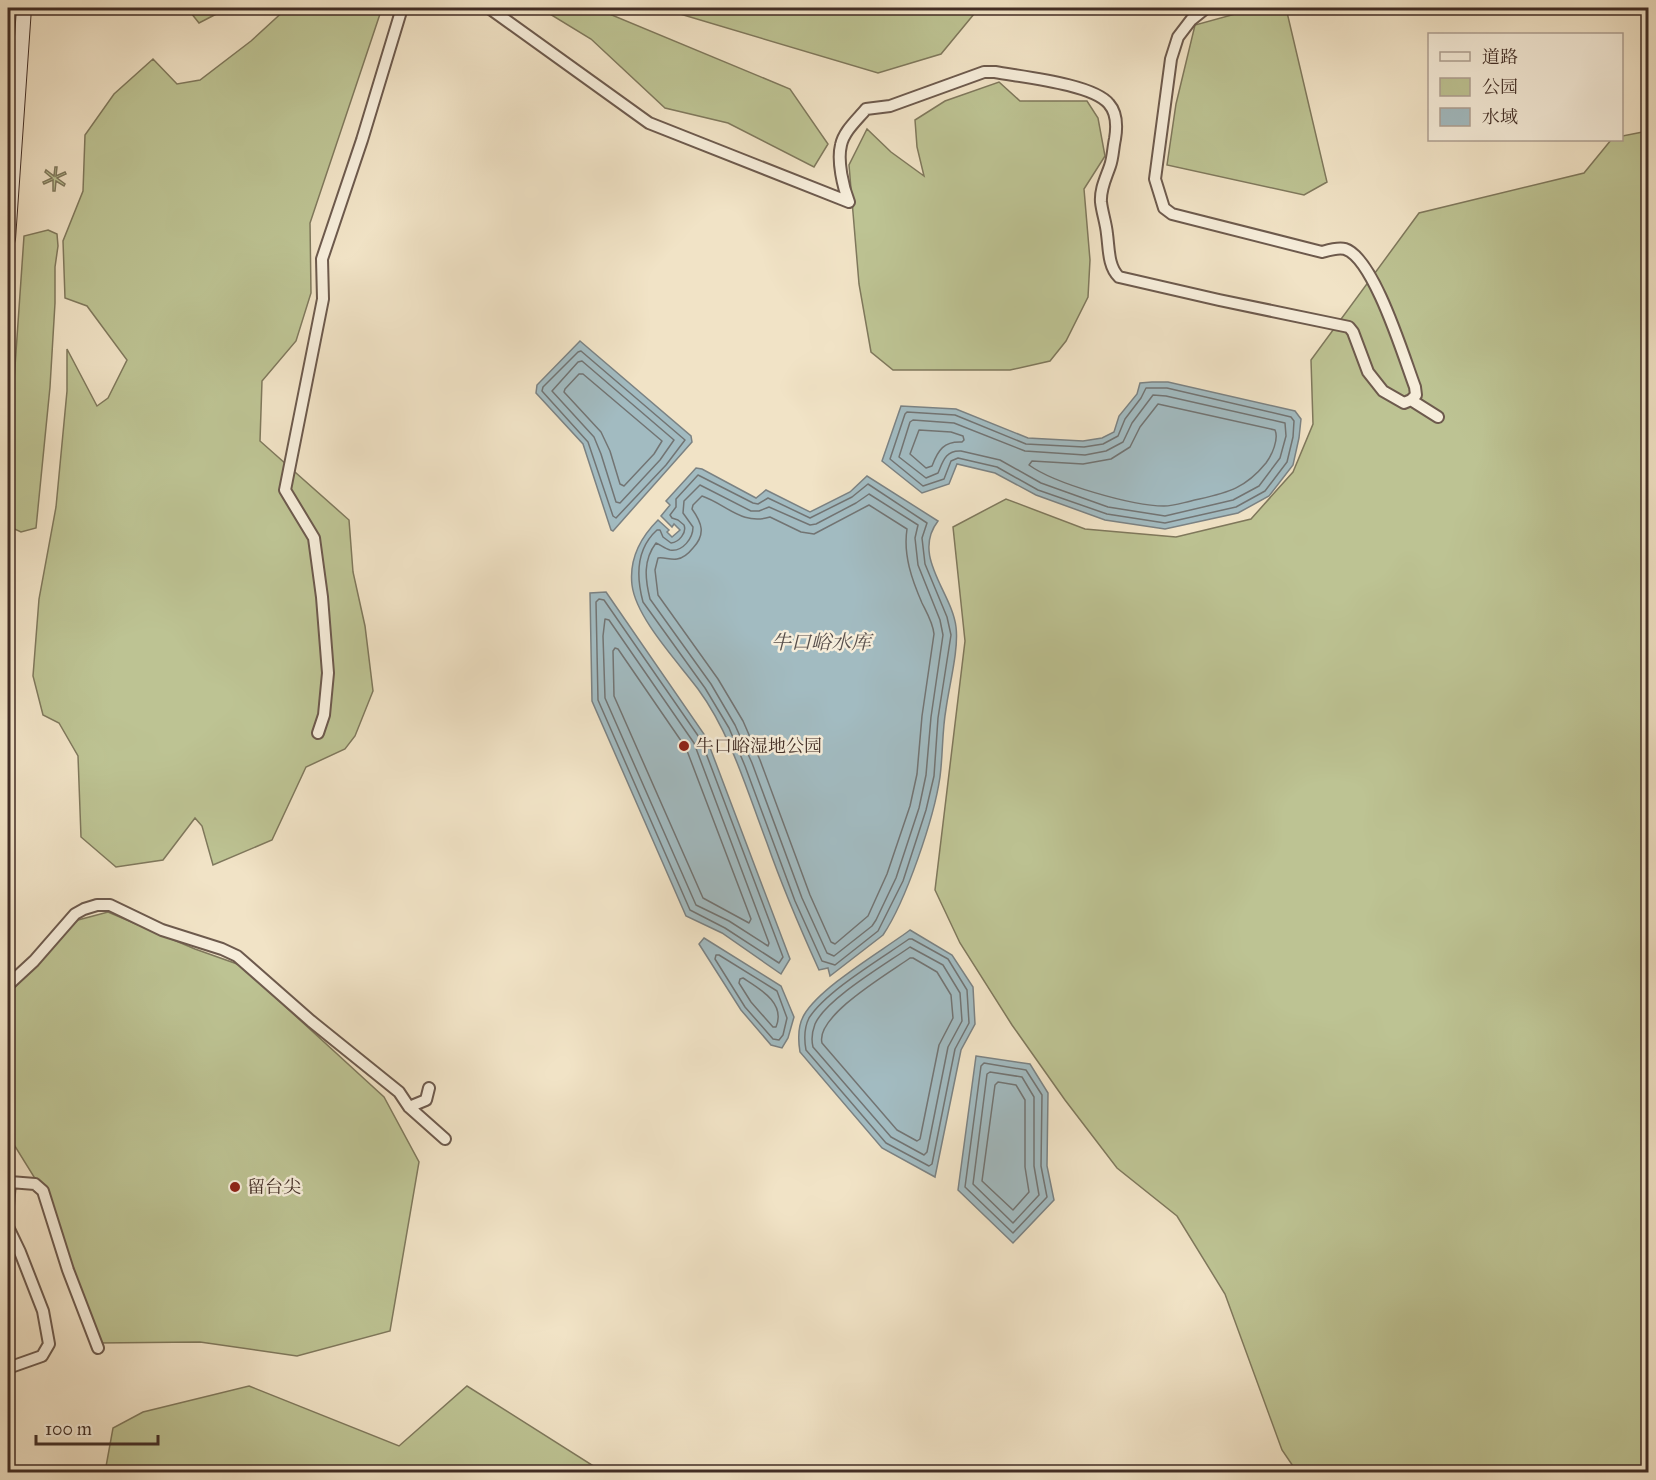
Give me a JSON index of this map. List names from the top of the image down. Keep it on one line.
{"water":["牛口峪水库"],"places":["牛口峪湿地公园","留台尖"],"legend":["道路","公园","水域"],"scale_bar":"100 m"}
